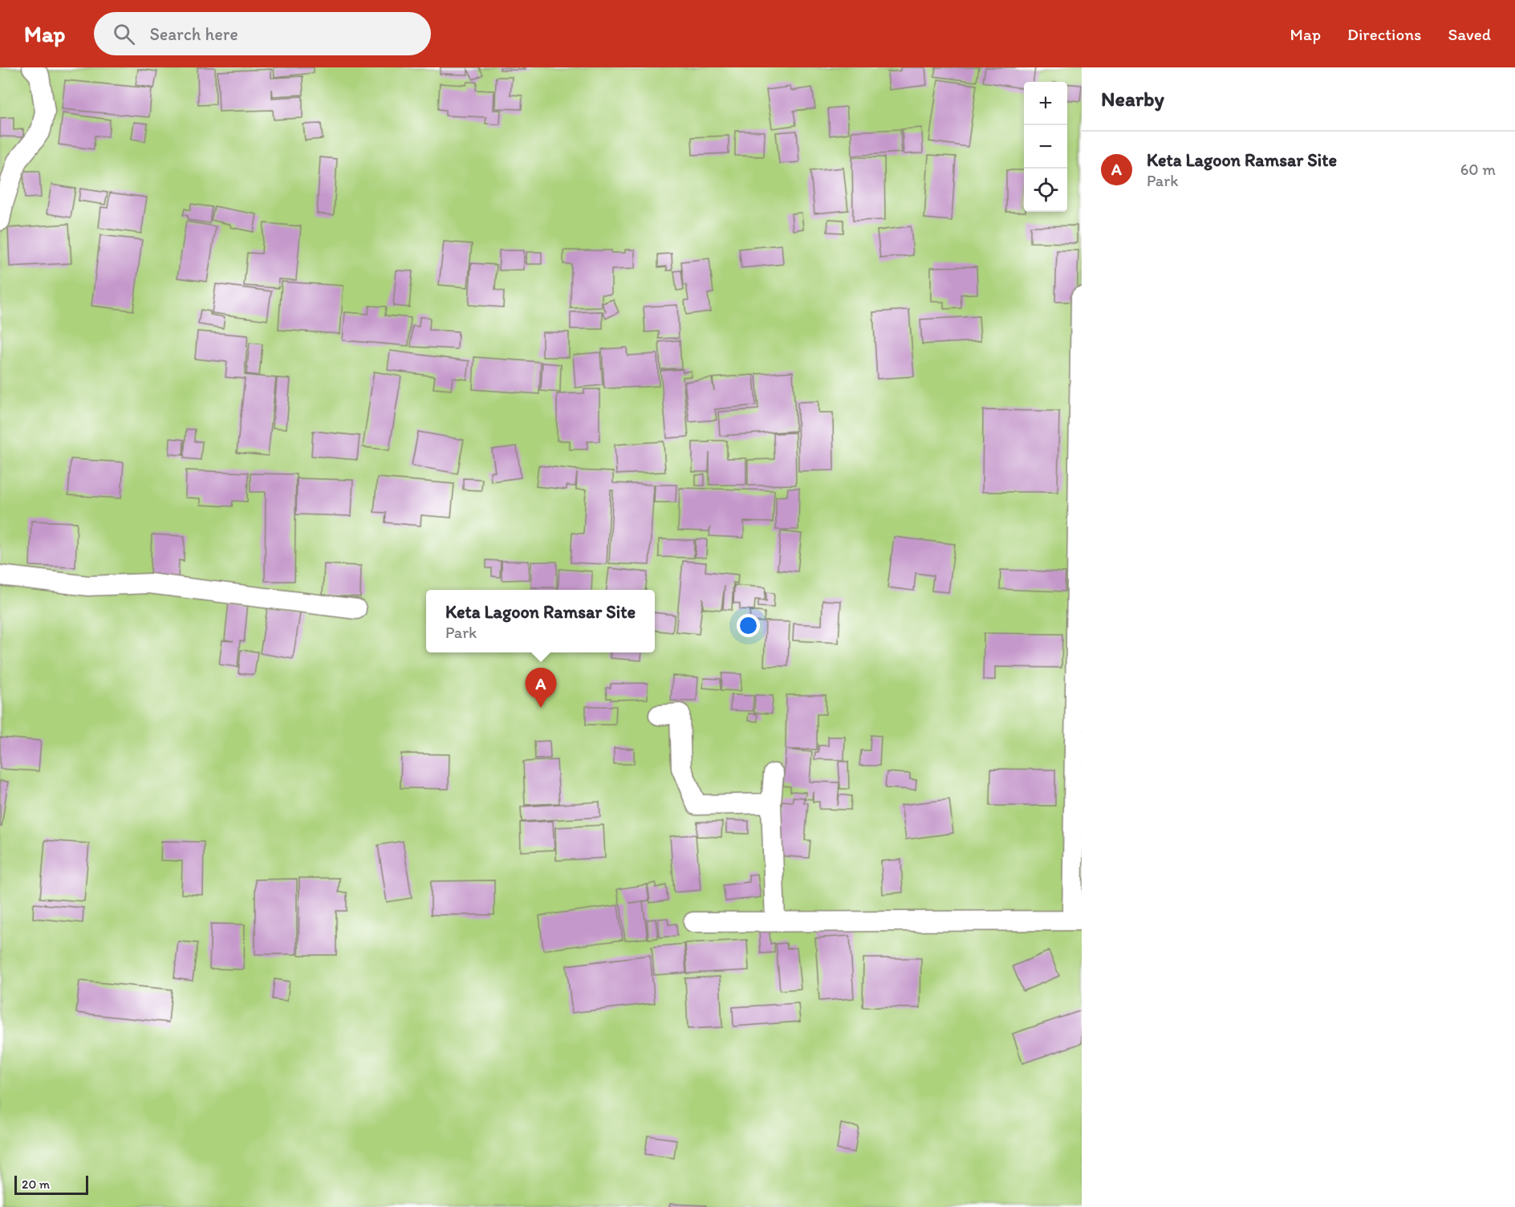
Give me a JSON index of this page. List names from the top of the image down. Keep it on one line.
{"scale_bar":"20 m","page":{"header":"Map","search":"Search here","nav":["Map","Directions","Saved"],"heading":"Nearby","map_buttons":["+","−"],"list":[{"mark":"A","name":"Keta Lagoon Ramsar Site","note":"Park","value":"60 m"}],"popup":["Keta Lagoon Ramsar Site","Park"],"pins":"A","scale":"20 m"}}
